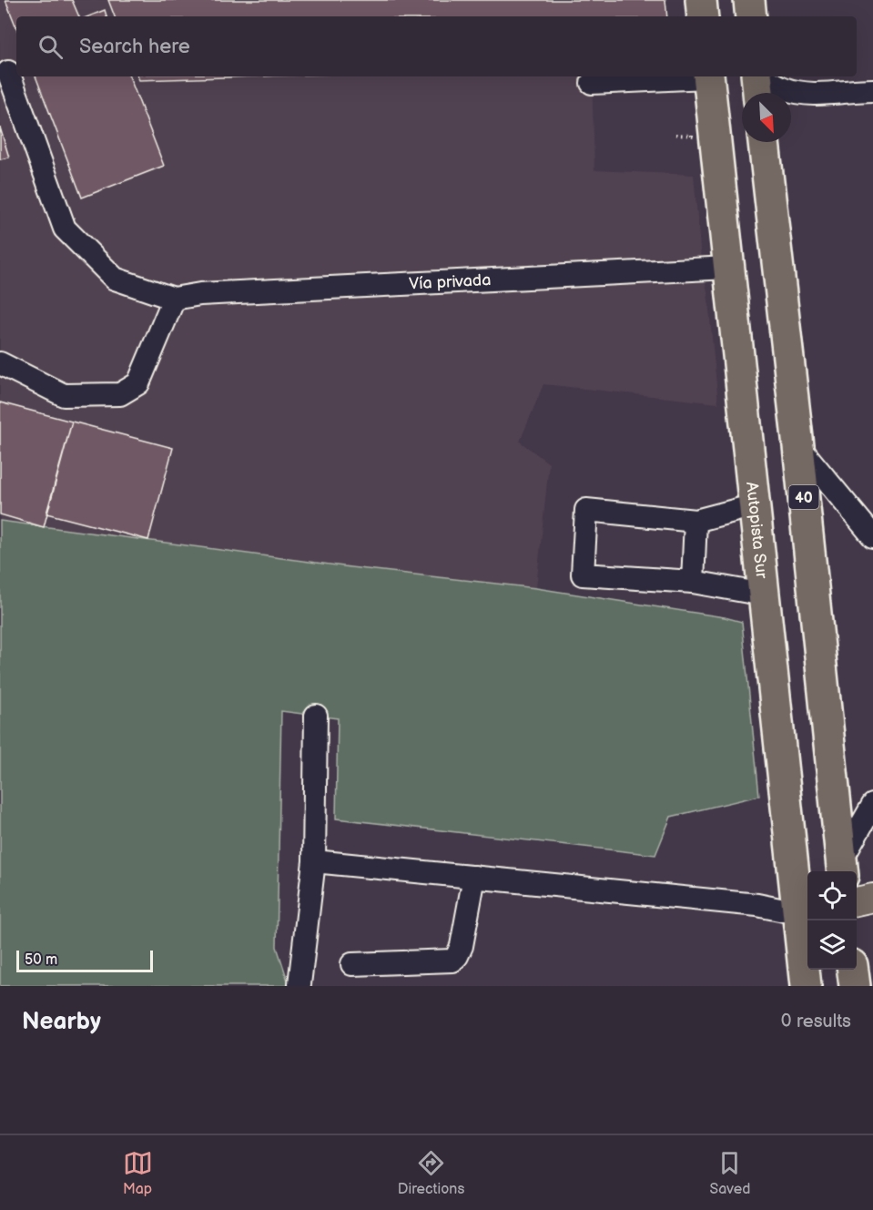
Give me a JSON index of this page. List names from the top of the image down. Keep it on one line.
{"streets":{"highway":["40","Autopista Sur"],"street":["Vía privada"]},"crossings":[["Vía privada","Autopista Sur"]],"scale_bar":"50 m","north":"bottom right","page":{"search":"Search here","scale":"50 m","heading":["Nearby","0 results"],"nav":["Map","Directions","Saved"]}}
